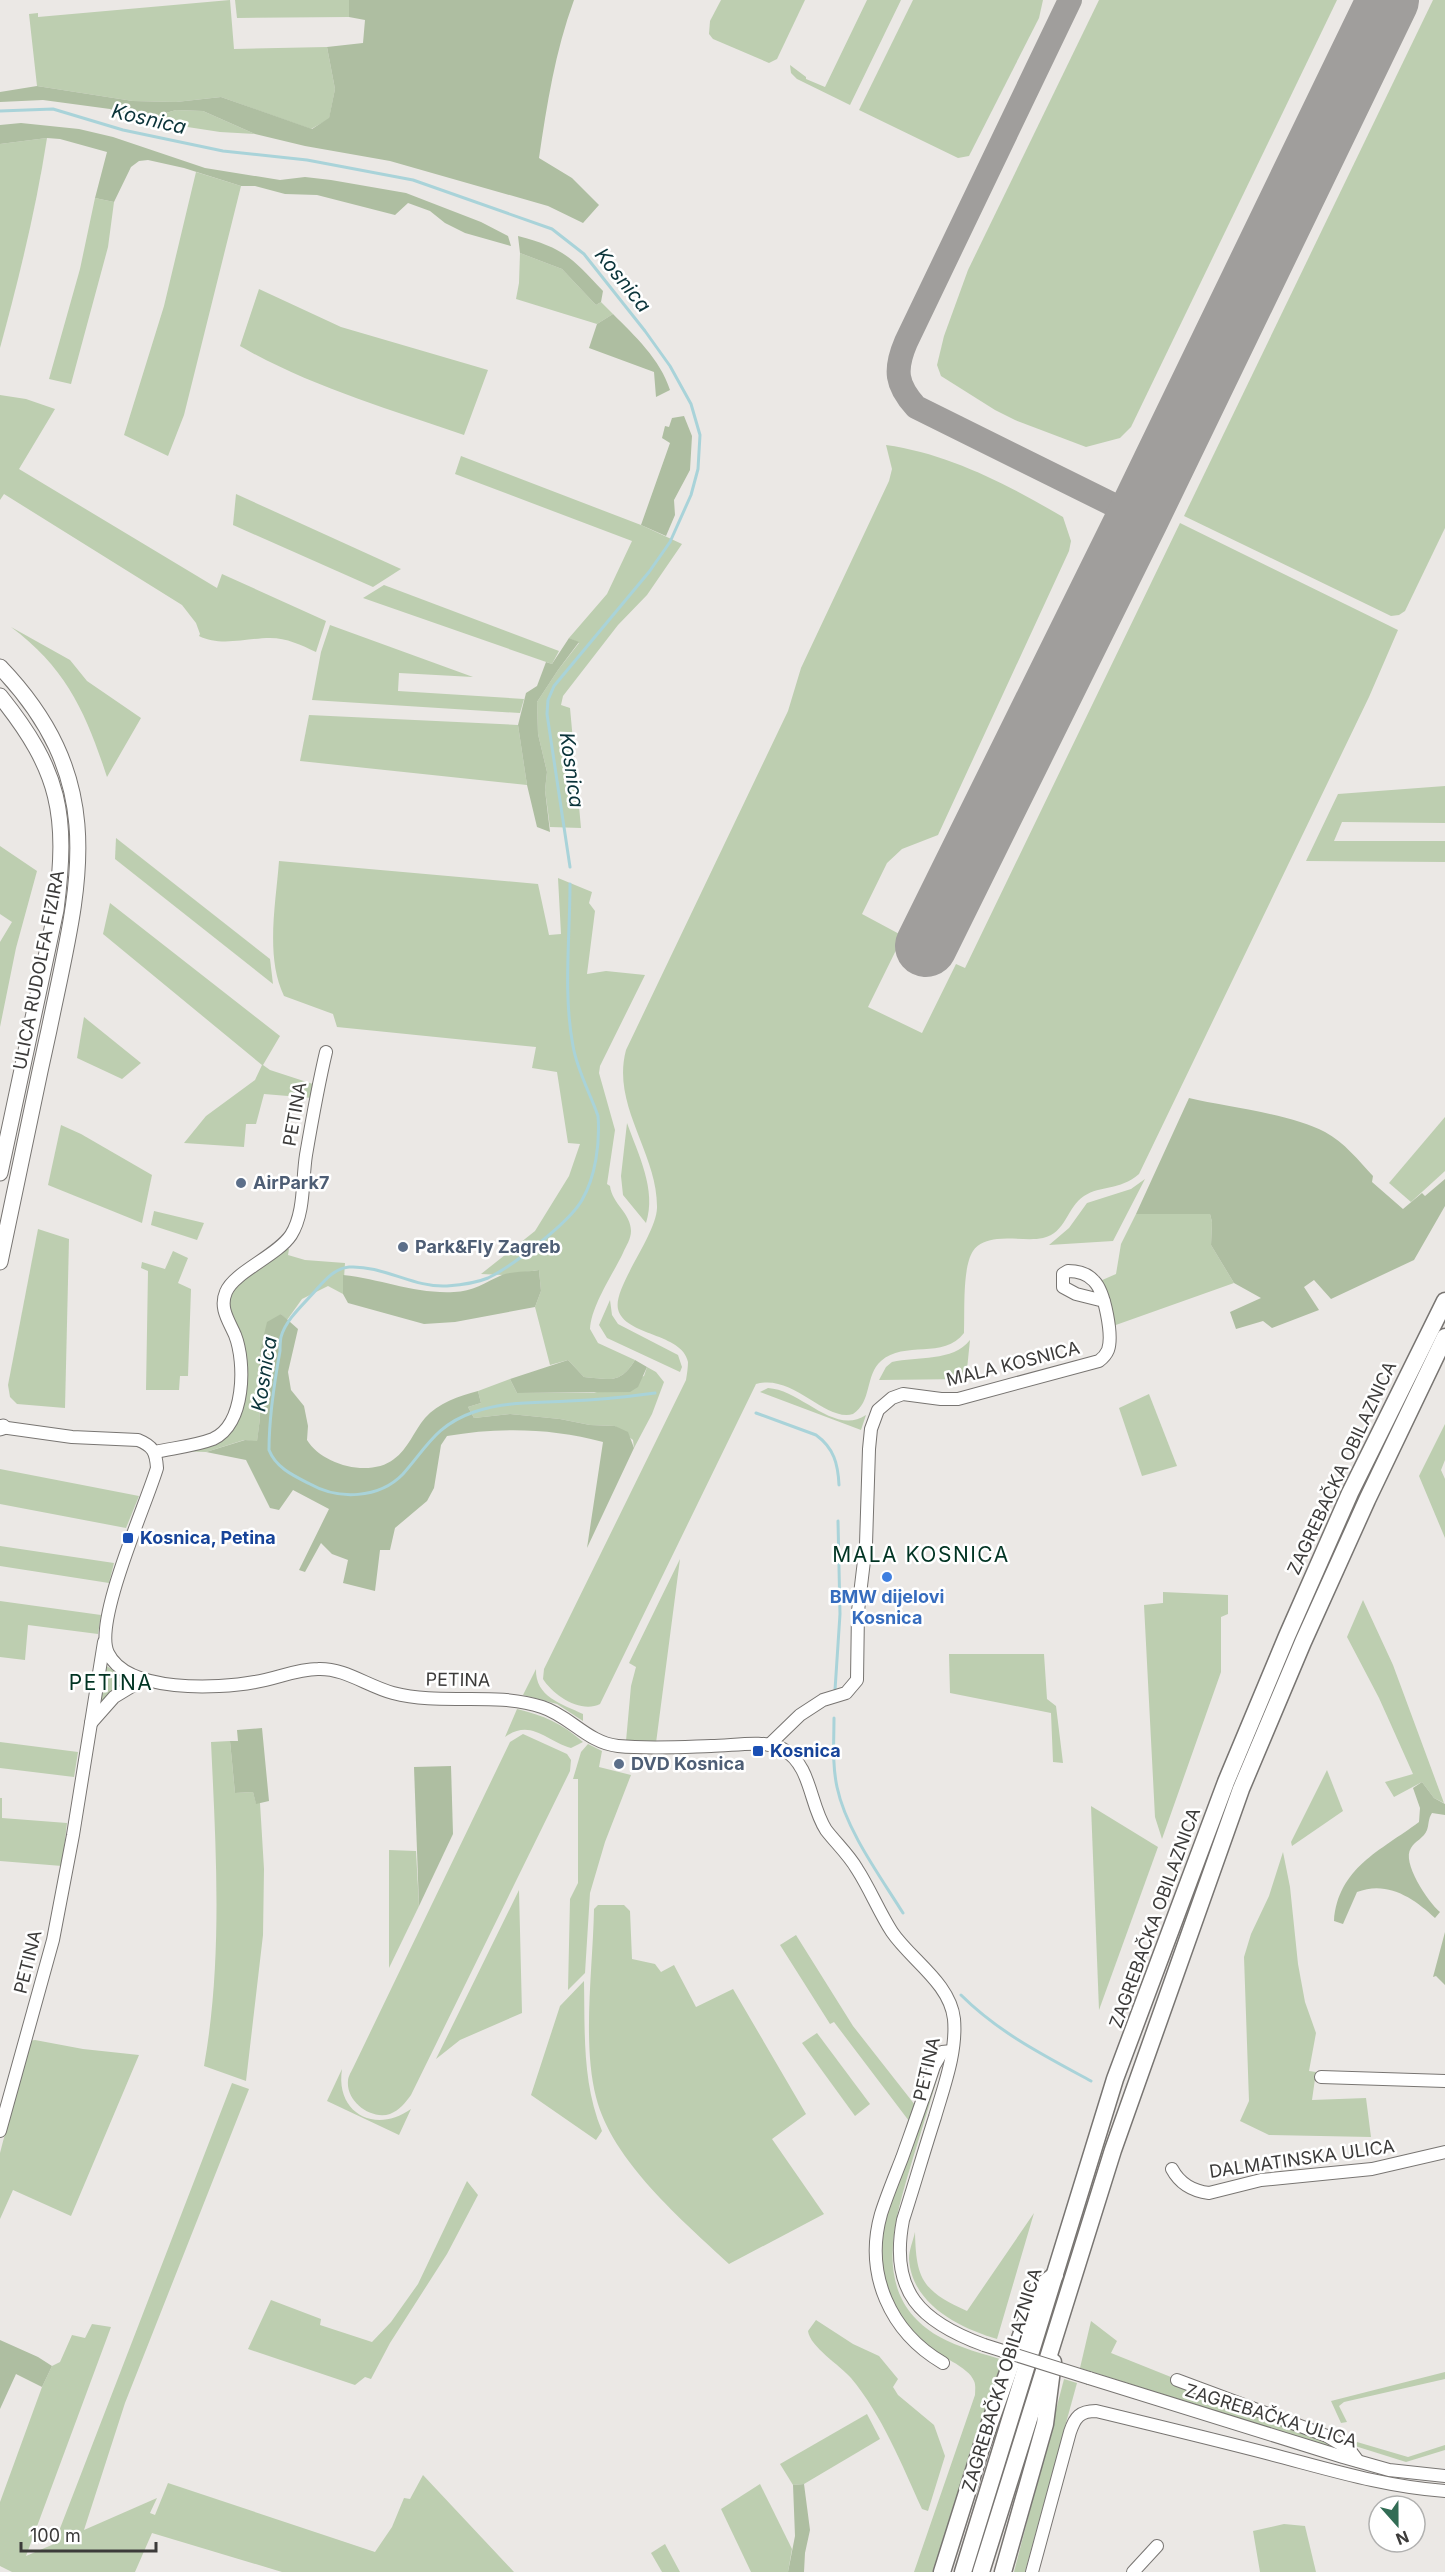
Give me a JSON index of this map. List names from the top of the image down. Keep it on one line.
{"streets":{"highway":["ZAGREBAČKA OBILAZNICA"],"main road":["ULICA RUDOLFA FIZIRA"],"street":["PETINA","MALA KOSNICA","DALMATINSKA ULICA","ZAGREBAČKA ULICA"]},"crossings":[["PETINA","MALA KOSNICA"],["PETINA","ZAGREBAČKA ULICA"]],"districts":["MALA KOSNICA","PETINA"],"water":["Kosnica"],"places":{"other":["AirPark7","Park&Fly Zagreb","BMW dijelovi Kosnica","DVD Kosnica"],"transit":["Kosnica, Petina","Kosnica"]},"scale_bar":"100 m","north":"bottom"}
